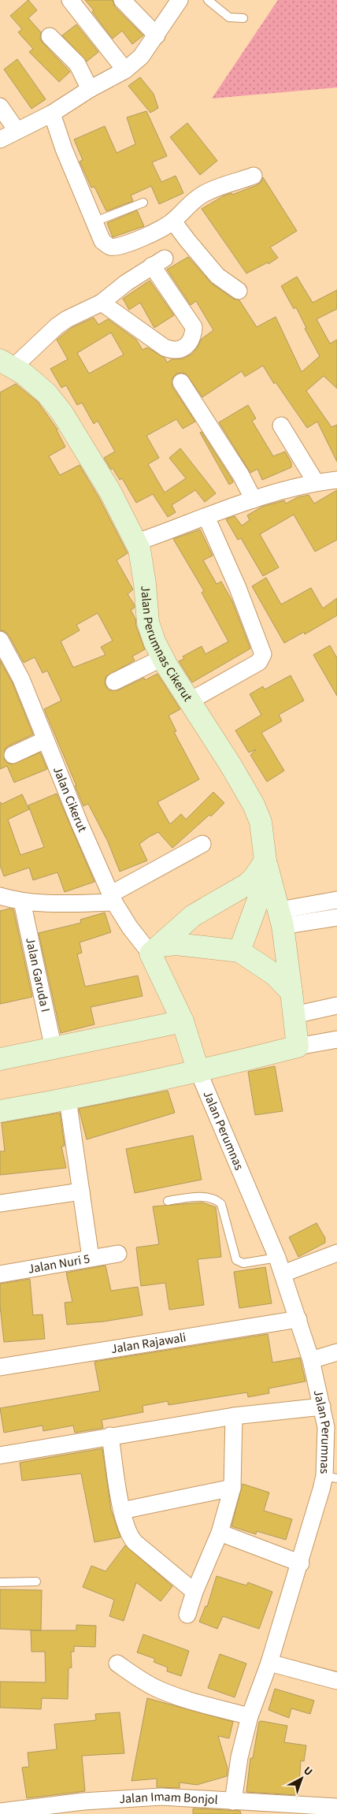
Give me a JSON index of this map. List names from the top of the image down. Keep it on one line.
{"streets":{"street":["Jalan Perumnas Cikerut","Jalan Cikerut","Jalan Garuda I","Jalan Perumnas","Jalan Nuri 5","Jalan Rajawali","Jalan Imam Bonjol"]},"crossings":[["Jalan Perumnas","Jalan Rajawali"],["Jalan Perumnas","Jalan Imam Bonjol"]],"north":"top right"}
